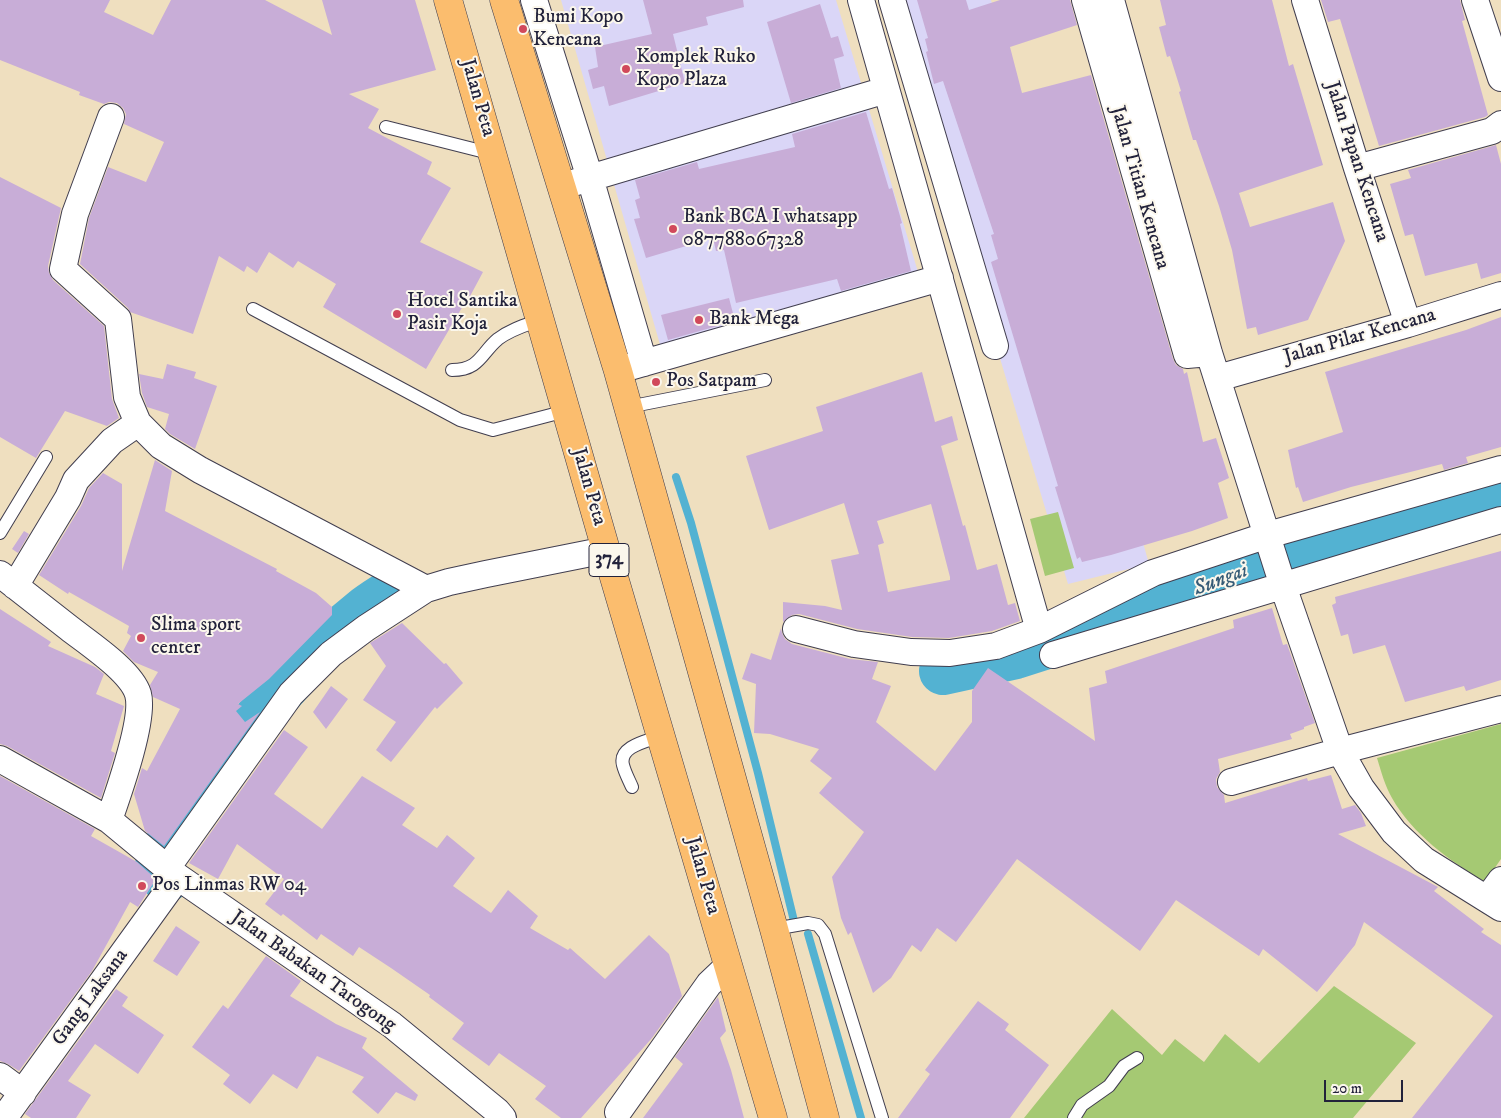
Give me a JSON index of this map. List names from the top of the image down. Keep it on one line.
{"streets":{"main road":["Jalan Peta","374"],"street":["Jalan Papan Kencana","Jalan Titian Kencana","Jalan Pilar Kencana","Jalan Babakan Tarogong","Gang Laksana"]},"crossings":[["Jalan Peta","Gang Laksana"],["Jalan Papan Kencana","Jalan Pilar Kencana"],["Jalan Titian Kencana","Jalan Pilar Kencana"],["Jalan Babakan Tarogong","Gang Laksana"]],"water":["Sungai"],"places":["Bumi Kopo Kencana","Komplek Ruko Kopo Plaza","Bank BCA I whatsapp 087788067328","Hotel Santika Pasir Koja","Bank Mega","Pos Satpam","Slima sport center","Pos Linmas RW 04"],"scale_bar":"20 m"}
